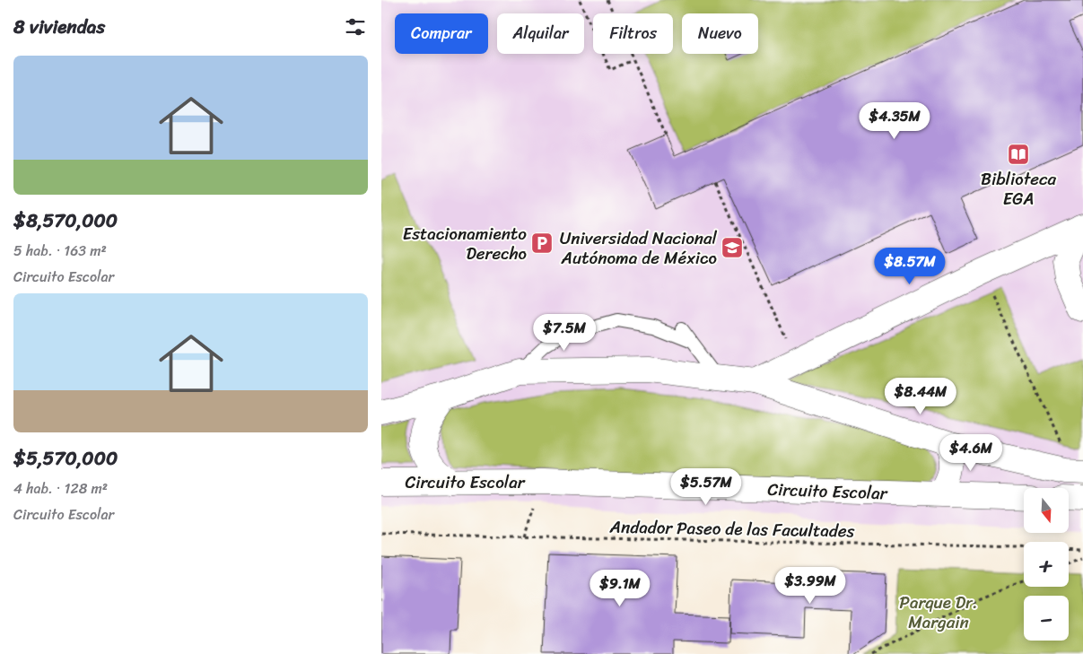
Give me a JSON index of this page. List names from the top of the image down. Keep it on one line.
{"streets":{"street":["Circuito Escolar"],"path":["Andador Paseo de las Facultades"]},"parks":["Parque Dr. Margain"],"places":{"library":["Biblioteca EGA"],"parking":["Estacionamiento Derecho"],"school or university":["Universidad Nacional Autónoma de México"]},"north":"bottom","page":{"heading":"8 viviendas","chip":["Comprar","Alquilar","Filtros","Nuevo"],"list":[{"name":"$8,570,000","note":"5 hab. · 163 m² · Circuito Escolar"},{"name":"$5,570,000","note":"4 hab. · 128 m² · Circuito Escolar"}],"price":["$4.35M","$8.57M","$7.5M","$8.44M","$4.6M","$5.57M","$3.99M","$9.1M"],"map_buttons":["+","−"]}}
